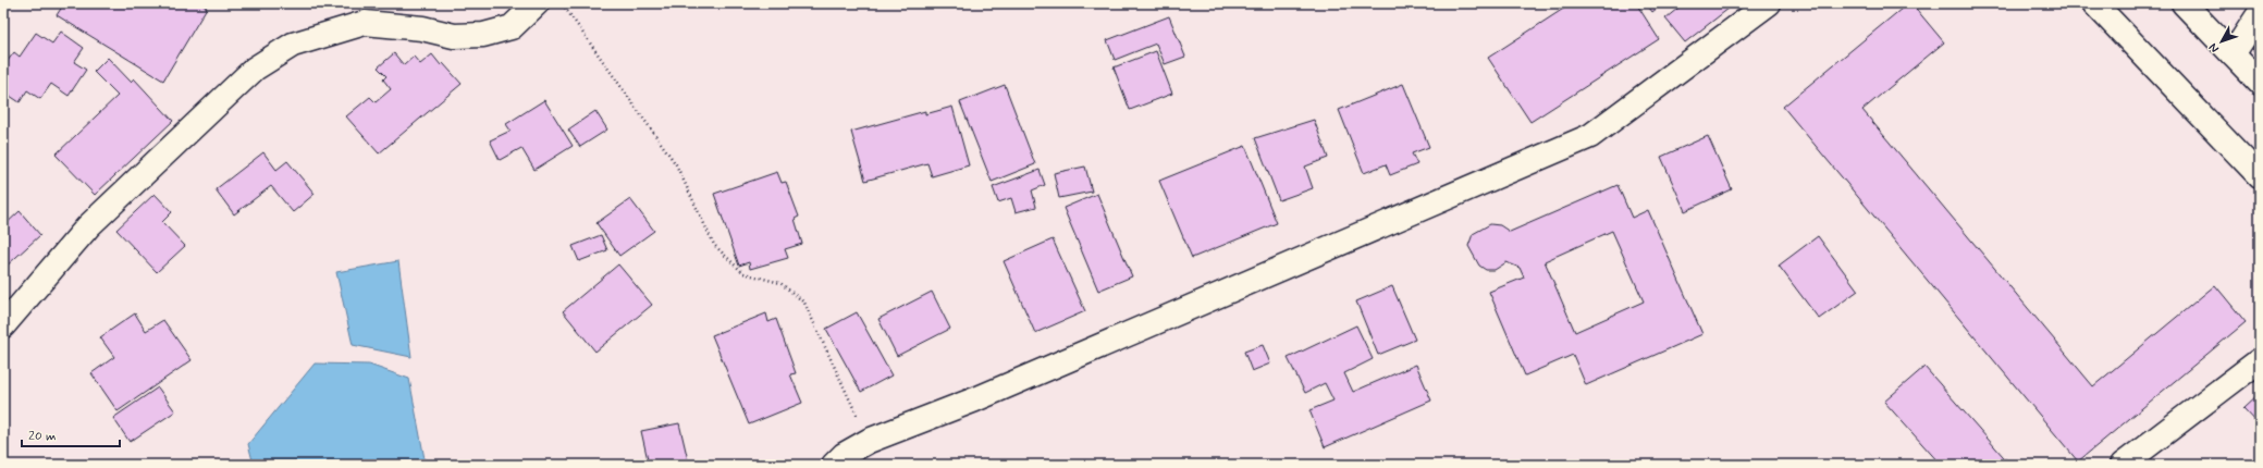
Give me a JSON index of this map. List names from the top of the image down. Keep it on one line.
{"scale_bar":"20 m","north":"bottom left"}
